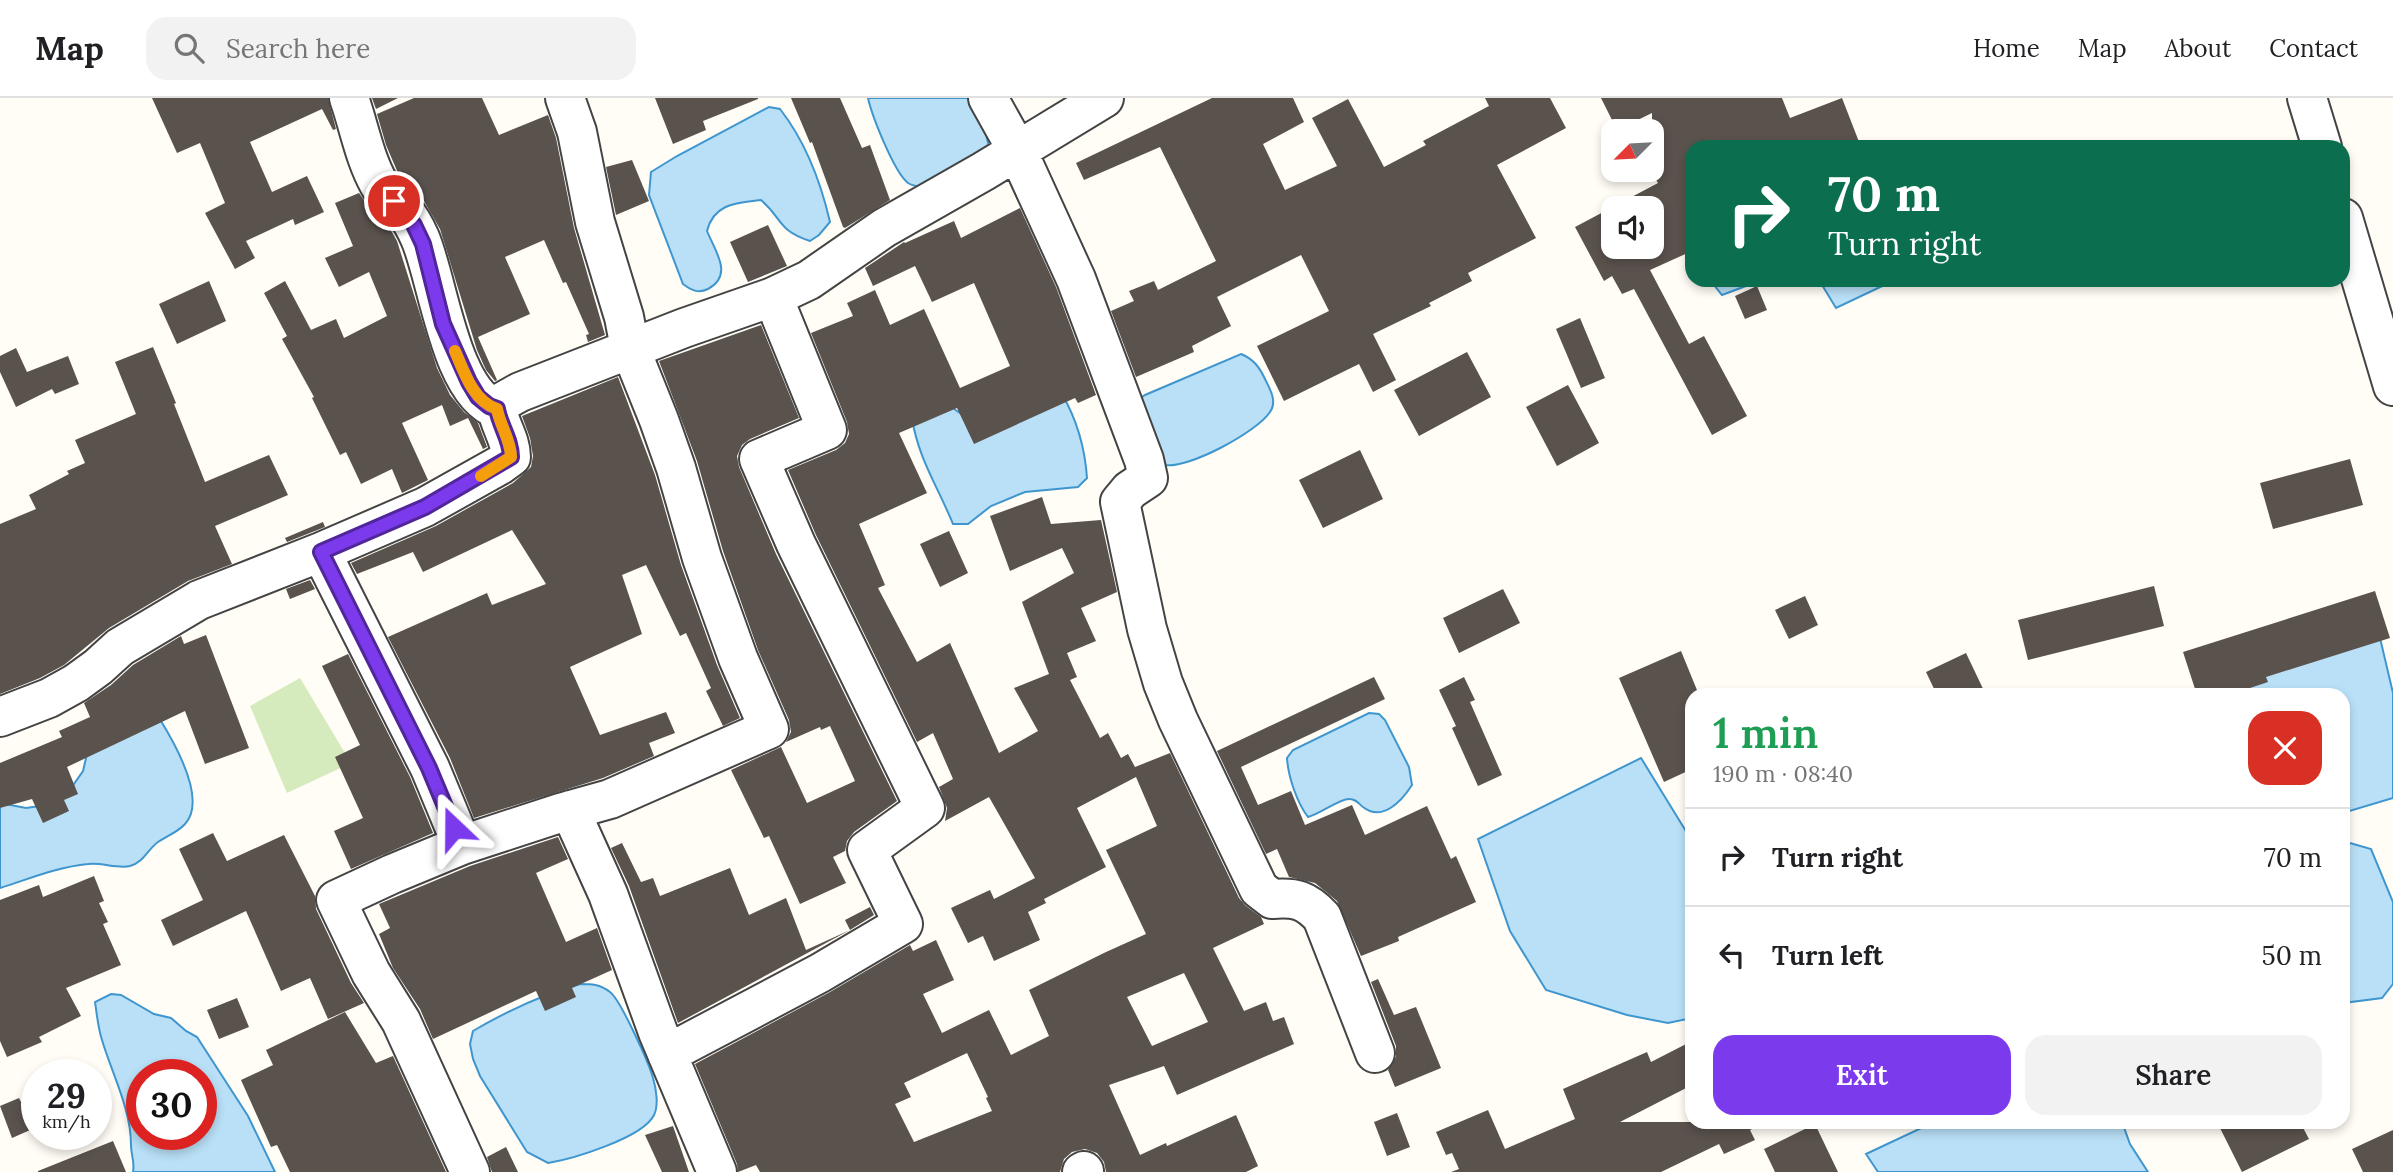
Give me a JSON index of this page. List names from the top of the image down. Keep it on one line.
{"north":"bottom left","page":{"header":"Map","search":"Search here","nav":["Home","Map","About","Contact"],"turn":["70 m","Turn right"],"heading":["1 min","190 m · 08:40"],"list":[{"name":"Turn right","value":"70 m"},{"name":"Turn left","value":"50 m"}],"buttons":["Exit","Share"],"speed":"29 km/h","limit":"30"}}
